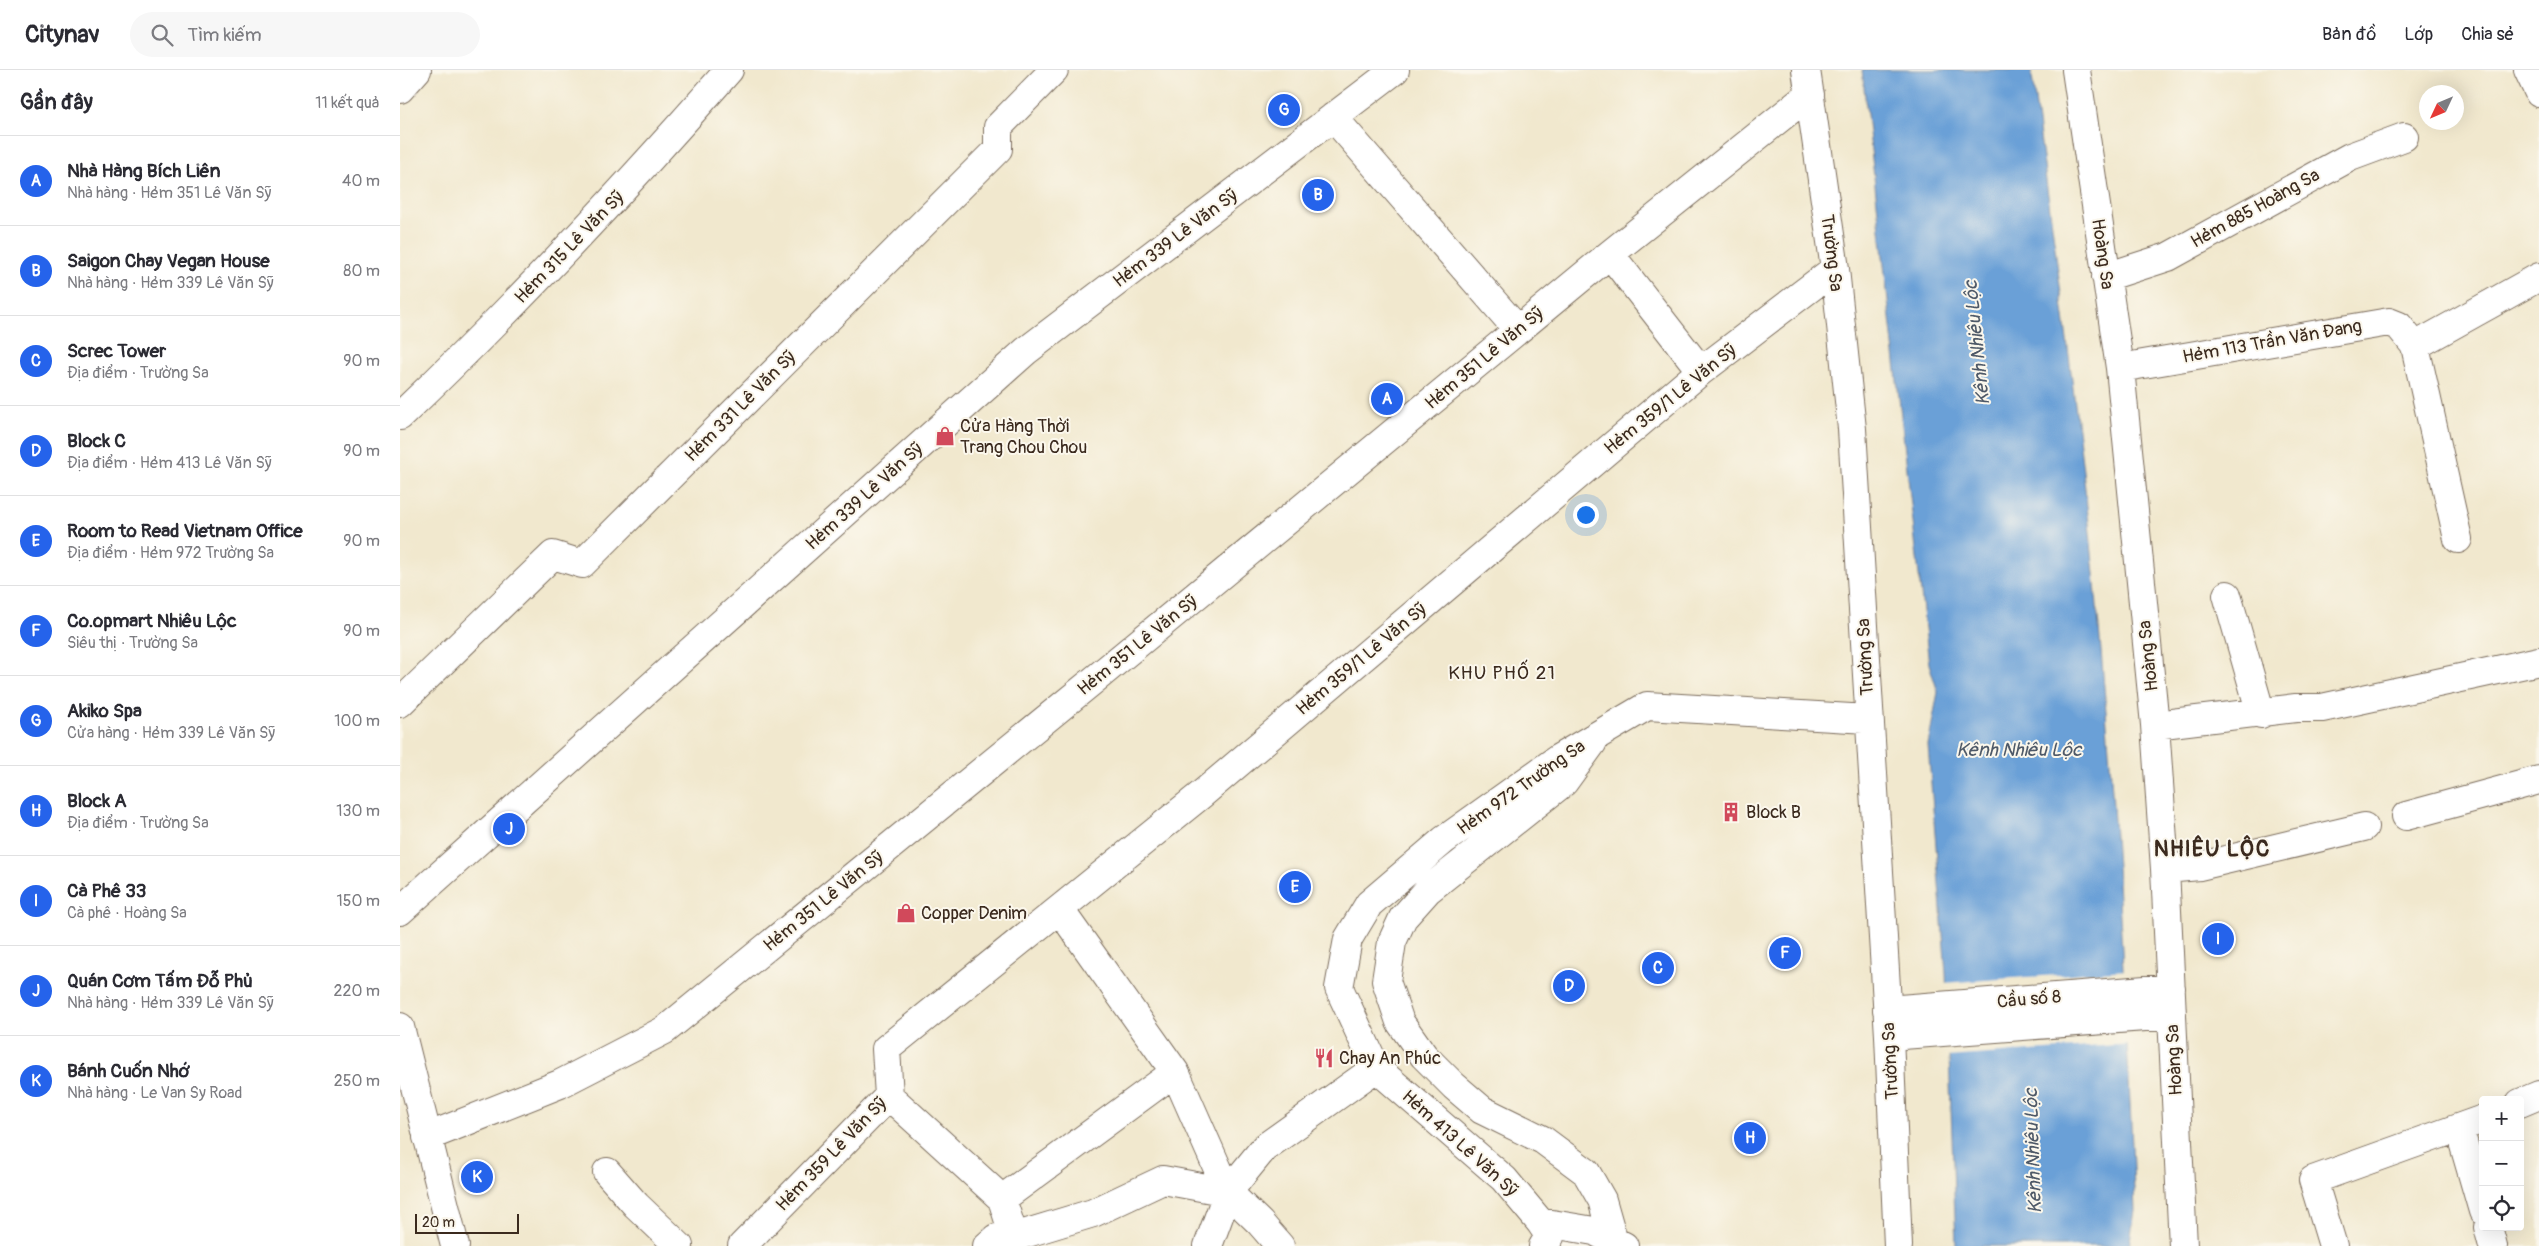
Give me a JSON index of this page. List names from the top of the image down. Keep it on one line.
{"streets":{"street":["Hẻm 885 Hoàng Sa","Hẻm 339 Lê Văn Sỹ","Hẻm 315 Lê Văn Sỹ","Trường Sa","Hoàng Sa","Hẻm 113 Trần Văn Đang","Hẻm 351 Lê Văn Sỹ","Hẻm 359/1 Lê Văn Sỹ","Hẻm 331 Lê Văn Sỹ","Hẻm 972 Trường Sa","Cầu số 8","Hẻm 413 Lê Văn Sỹ","Hẻm 359 Lê Văn Sỹ"]},"crossings":[["Hẻm 885 Hoàng Sa","Hoàng Sa"],["Trường Sa","Hẻm 351 Lê Văn Sỹ"],["Trường Sa","Hẻm 359/1 Lê Văn Sỹ"],["Trường Sa","Hẻm 972 Trường Sa"],["Trường Sa","Cầu số 8"],["Hoàng Sa","Hẻm 113 Trần Văn Đang"],["Hoàng Sa","Cầu số 8"],["Hẻm 359/1 Lê Văn Sỹ","Hẻm 359 Lê Văn Sỹ"],["Hẻm 972 Trường Sa","Hẻm 413 Lê Văn Sỹ"]],"districts":["KHU PHỐ 21","NHIÊU LỘC"],"water":["Kênh Nhiêu Lộc"],"places":{"shop":["Cửa Hàng Thời Trang Chou Chou","Copper Denim"],"building":["Block B"],"restaurant":["Chay An Phúc"]},"scale_bar":"20 m","north":"bottom left","page":{"header":"Citynav","search":"Tìm kiếm","nav":["Bản đồ","Lớp","Chia sẻ"],"heading":["Gần đây","11 kết quả"],"pins":["G","B","A","J","E","I","F","C","D","H","K"],"list":[{"mark":"A","name":"Nhà Hàng Bích Liên","note":"Nhà hàng · Hẻm 351 Lê Văn Sỹ","value":"40 m"},{"mark":"B","name":"Saigon Chay Vegan House","note":"Nhà hàng · Hẻm 339 Lê Văn Sỹ","value":"80 m"},{"mark":"C","name":"Screc Tower","note":"Địa điểm · Trường Sa","value":"90 m"},{"mark":"D","name":"Block C","note":"Địa điểm · Hẻm 413 Lê Văn Sỹ","value":"90 m"},{"mark":"E","name":"Room to Read Vietnam Office","note":"Địa điểm · Hẻm 972 Trường Sa","value":"90 m"},{"mark":"F","name":"Co.opmart Nhiêu Lộc","note":"Siêu thị · Trường Sa","value":"90 m"},{"mark":"G","name":"Akiko Spa","note":"Cửa hàng · Hẻm 339 Lê Văn Sỹ","value":"100 m"},{"mark":"H","name":"Block A","note":"Địa điểm · Trường Sa","value":"130 m"},{"mark":"I","name":"Cà Phê 33","note":"Cà phê · Hoàng Sa","value":"150 m"},{"mark":"J","name":"Quán Cơm Tấm Đỗ Phủ","note":"Nhà hàng · Hẻm 339 Lê Văn Sỹ","value":"220 m"},{"mark":"K","name":"Bánh Cuốn Nhớ","note":"Nhà hàng · Le Van Sy Road","value":"250 m"}],"map_buttons":["+","−"],"scale":"20 m"}}
